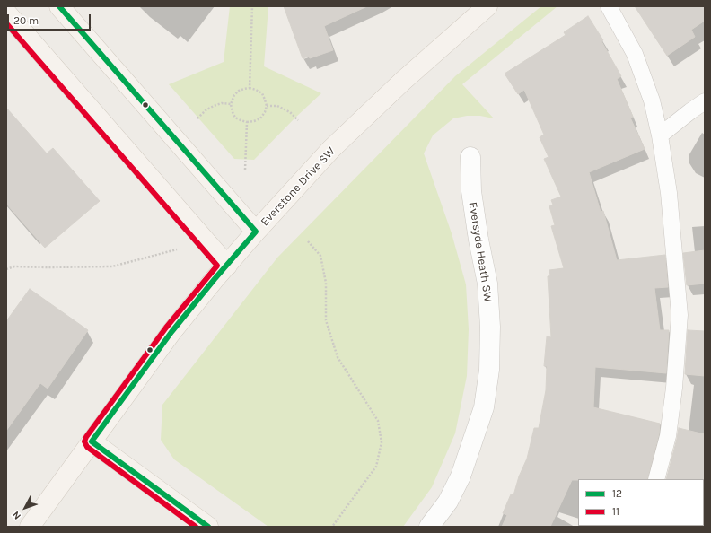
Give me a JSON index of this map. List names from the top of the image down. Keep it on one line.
{"streets":{"street":["Everstone Drive SW","Eversyde Heath SW"]},"lines":["transit line 12","transit line 11"],"legend":["12","11"],"scale_bar":"20 m","north":"bottom left"}
